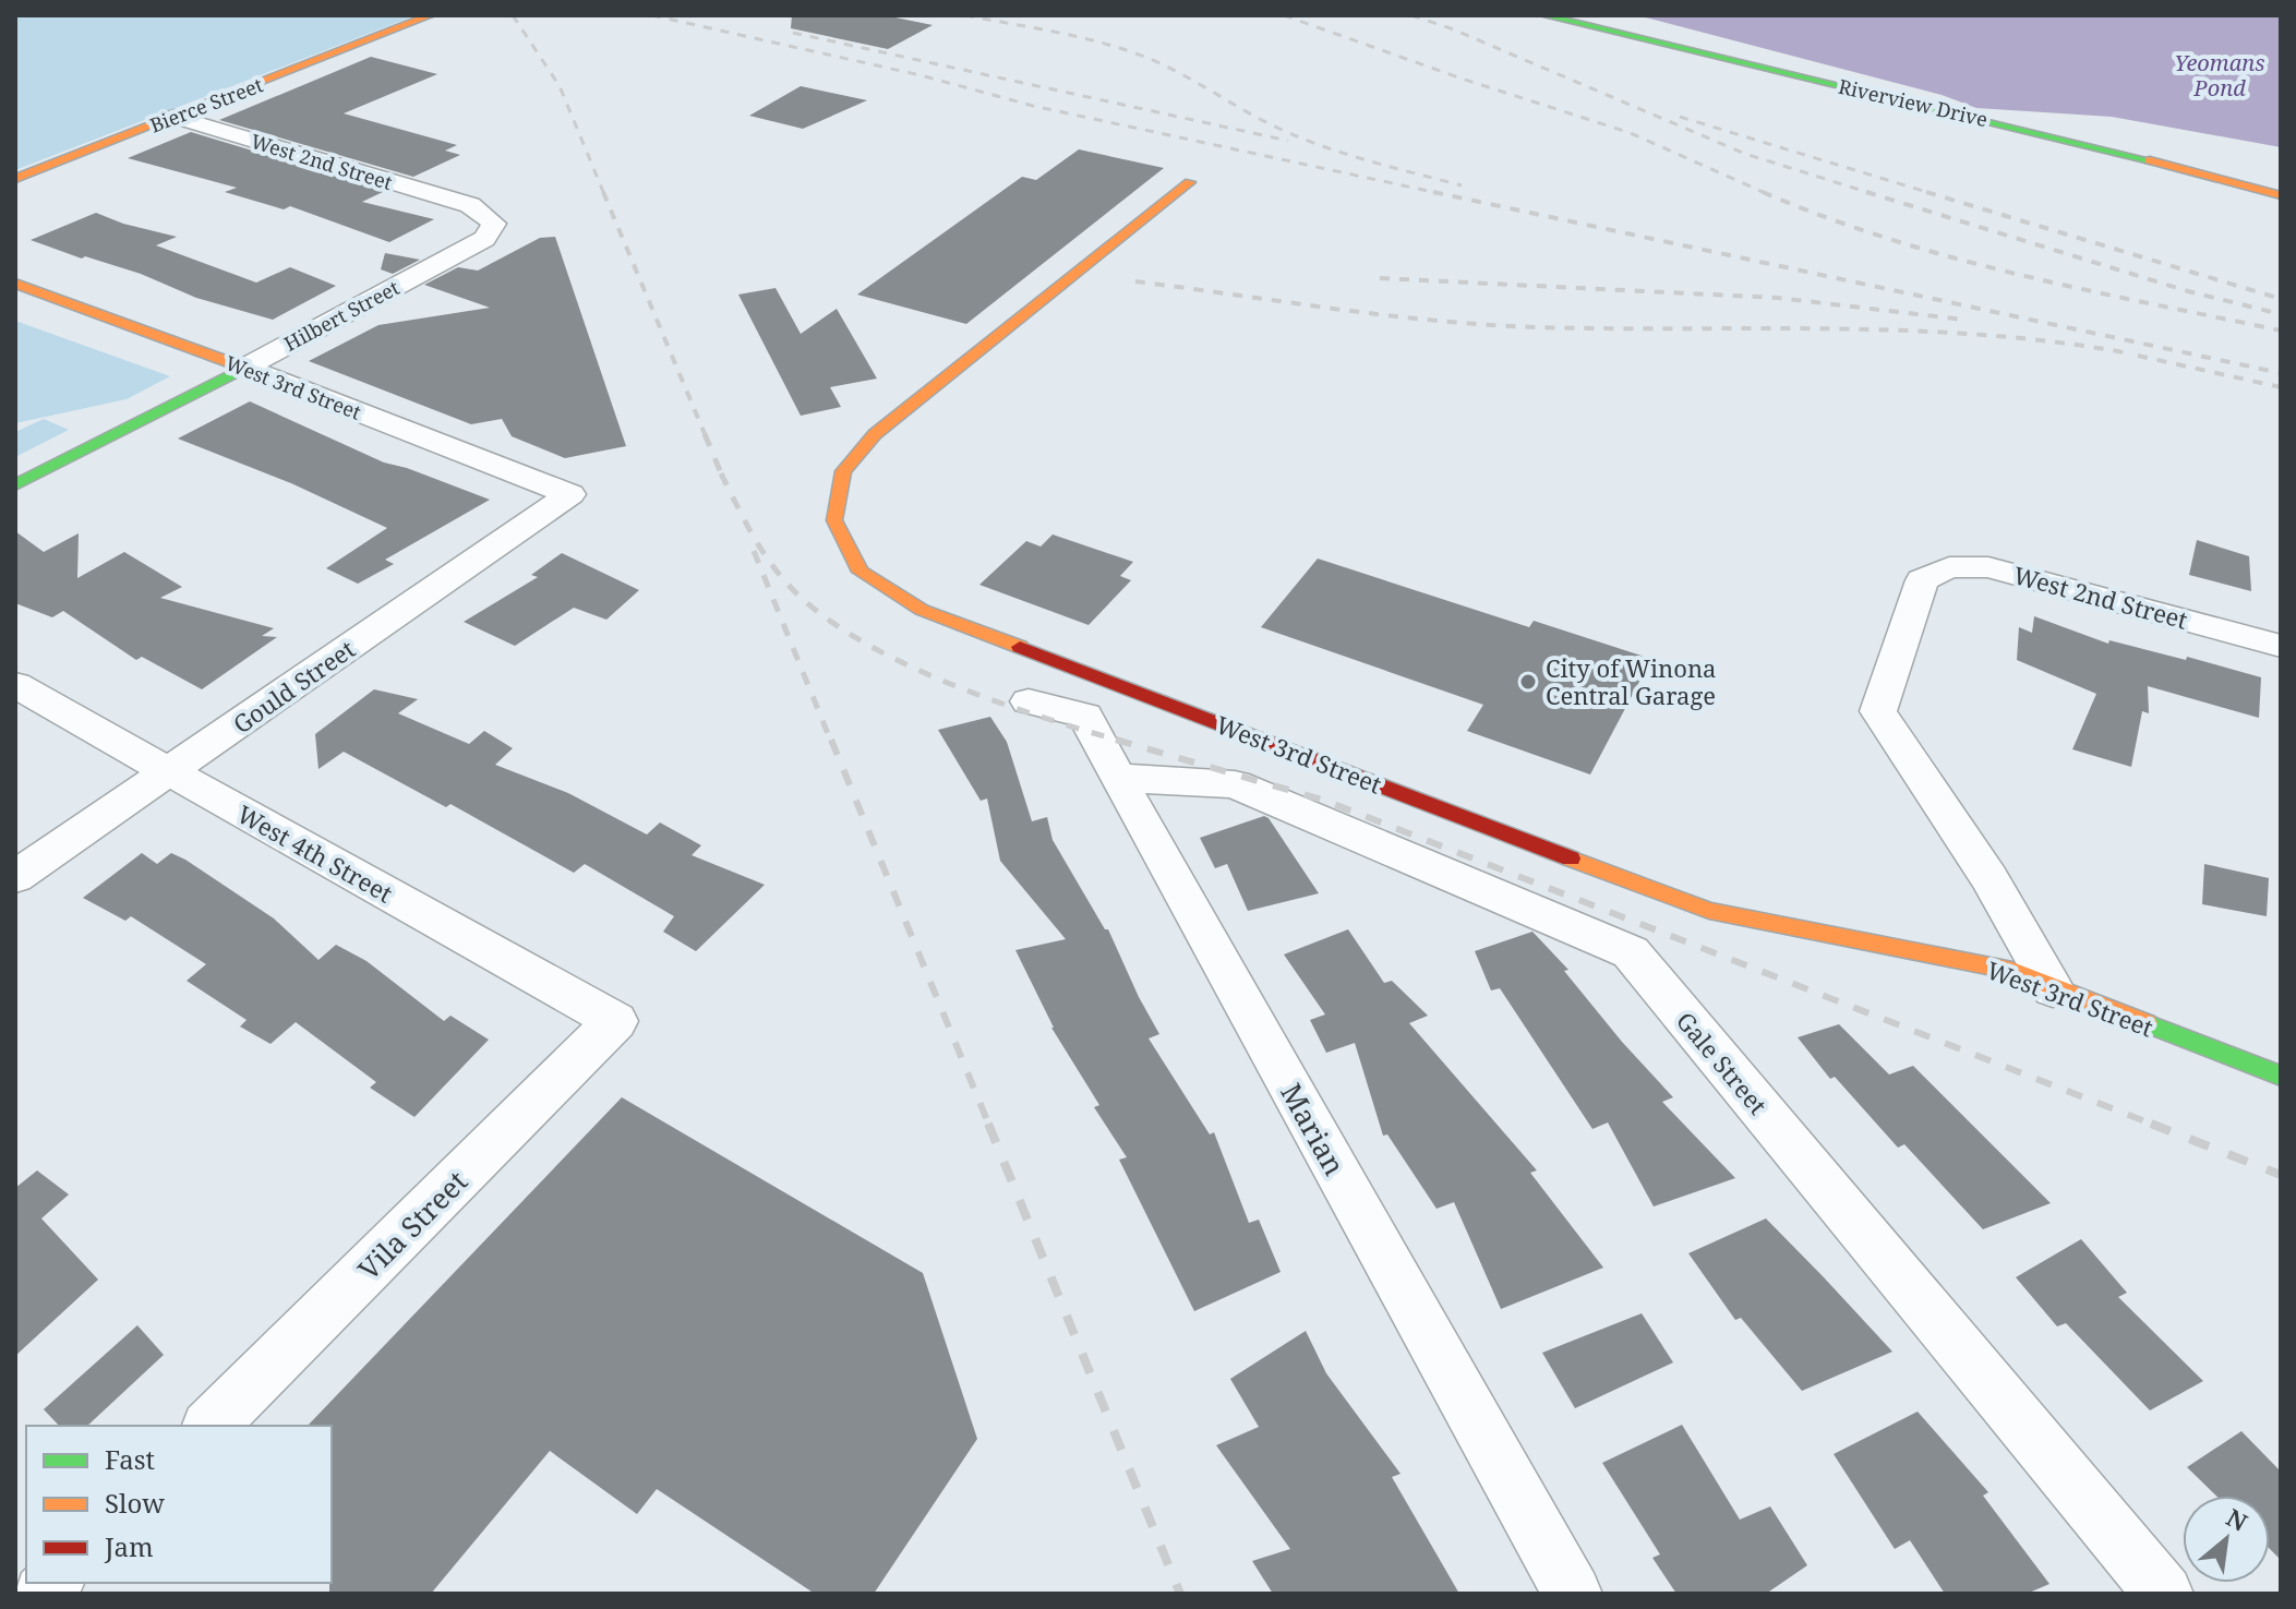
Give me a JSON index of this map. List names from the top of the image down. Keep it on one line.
{"streets":{"street":["Riverview Drive","Bierce Street","West 2nd Street","Hilbert Street","West 3rd Street","Gould Street","West 4th Street","Gale Street","Marian","Vila Street"]},"crossings":[["Bierce Street","West 2nd Street"],["West 2nd Street","Hilbert Street"],["West 2nd Street","West 3rd Street"],["Hilbert Street","West 3rd Street"],["West 3rd Street","Gould Street"],["Gould Street","West 4th Street"],["West 4th Street","Vila Street"],["Gale Street","Marian"]],"water":["Yeomans Pond"],"places":["City of Winona Central Garage"],"legend":["Fast","Slow","Jam"],"north":"top right"}
